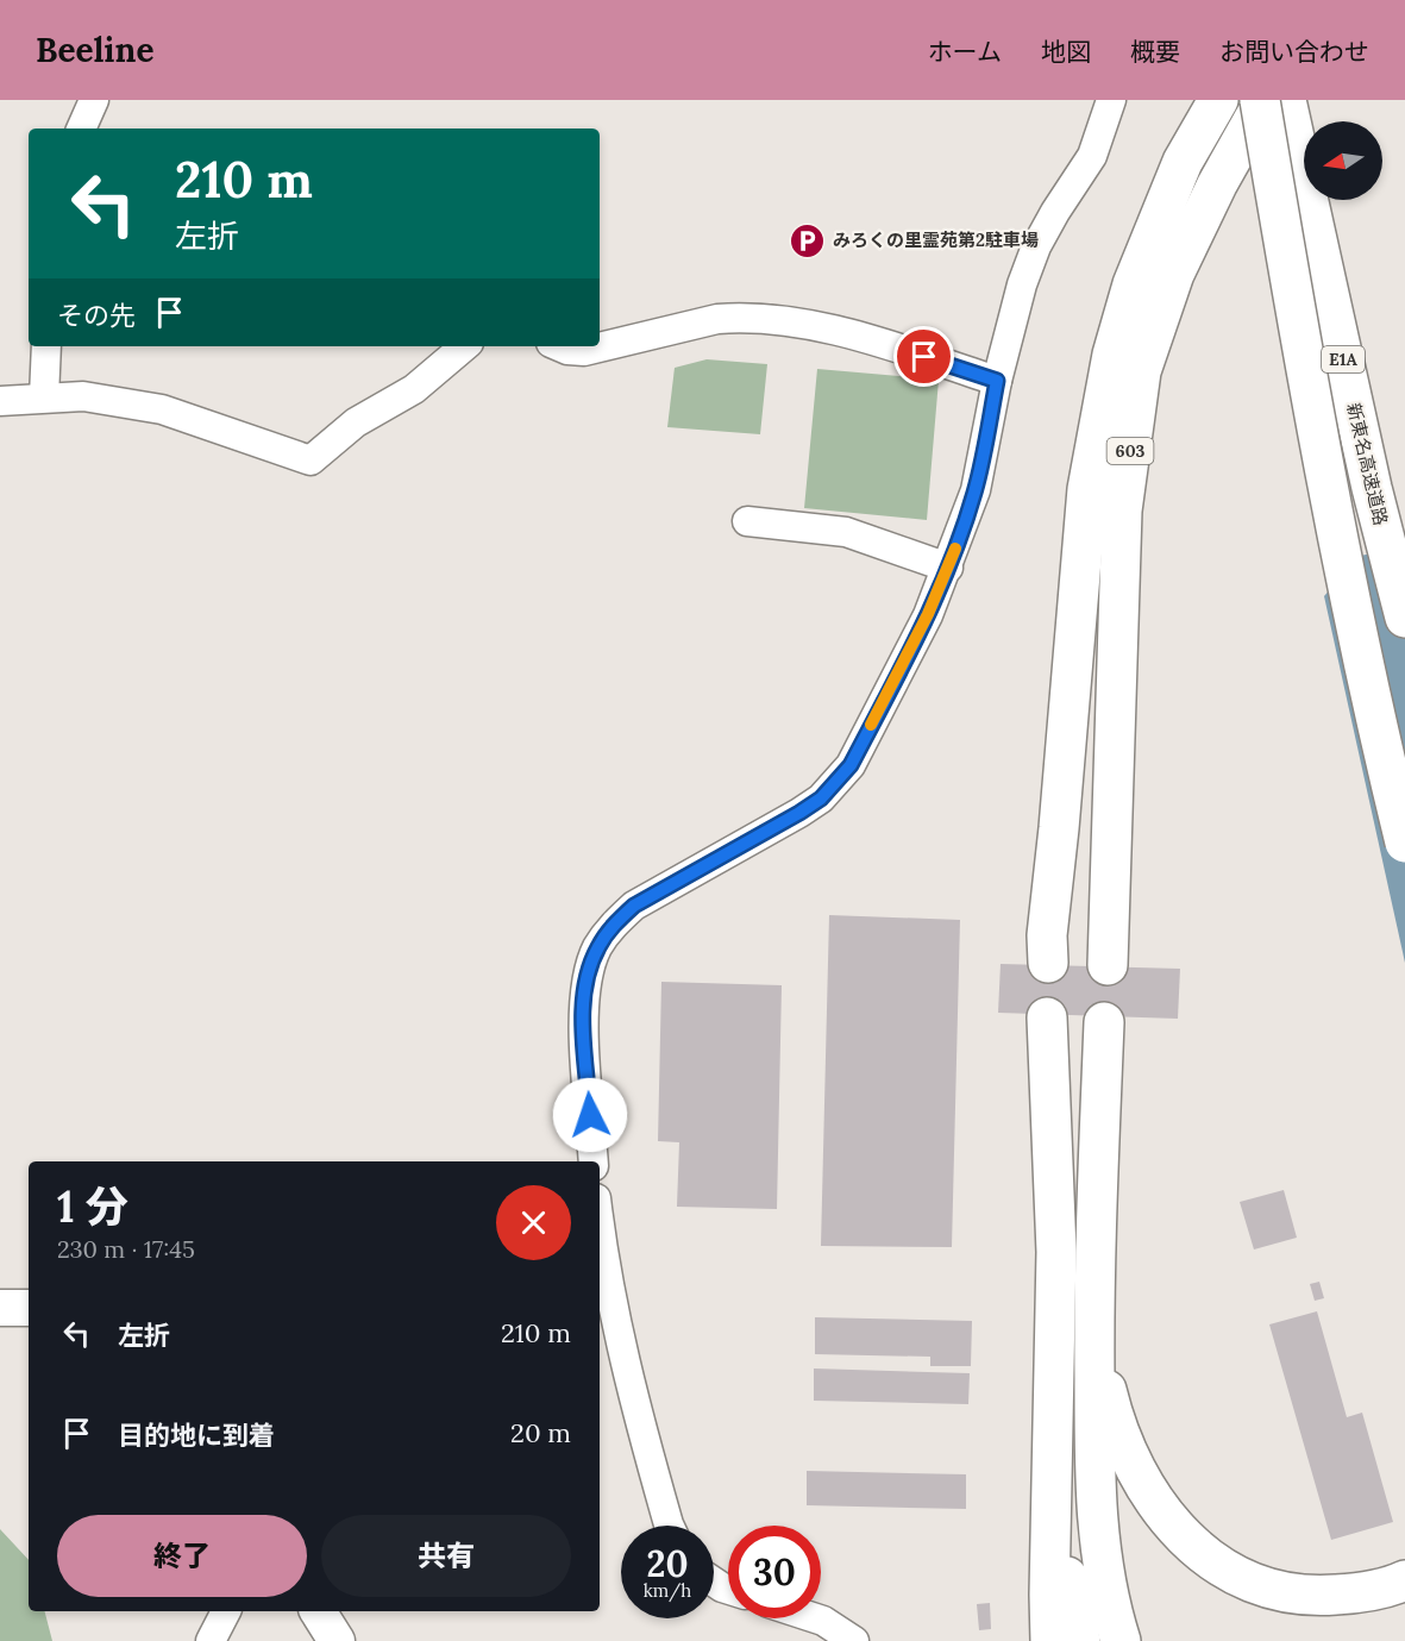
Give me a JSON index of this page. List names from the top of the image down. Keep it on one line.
{"streets":{"highway":["E1A","603","新東名高速道路"]},"places":{"parking":["みろくの里霊苑第2駐車場"]},"north":"left","page":{"header":"Beeline","nav":["ホーム","地図","概要","お問い合わせ"],"turn":["210 m","左折"],"then":"その先","heading":["1 分","230 m · 17:45"],"list":[{"name":"左折","value":"210 m"},{"name":"目的地に到着","value":"20 m"}],"buttons":["終了","共有"],"speed":"20 km/h","limit":"30"}}
